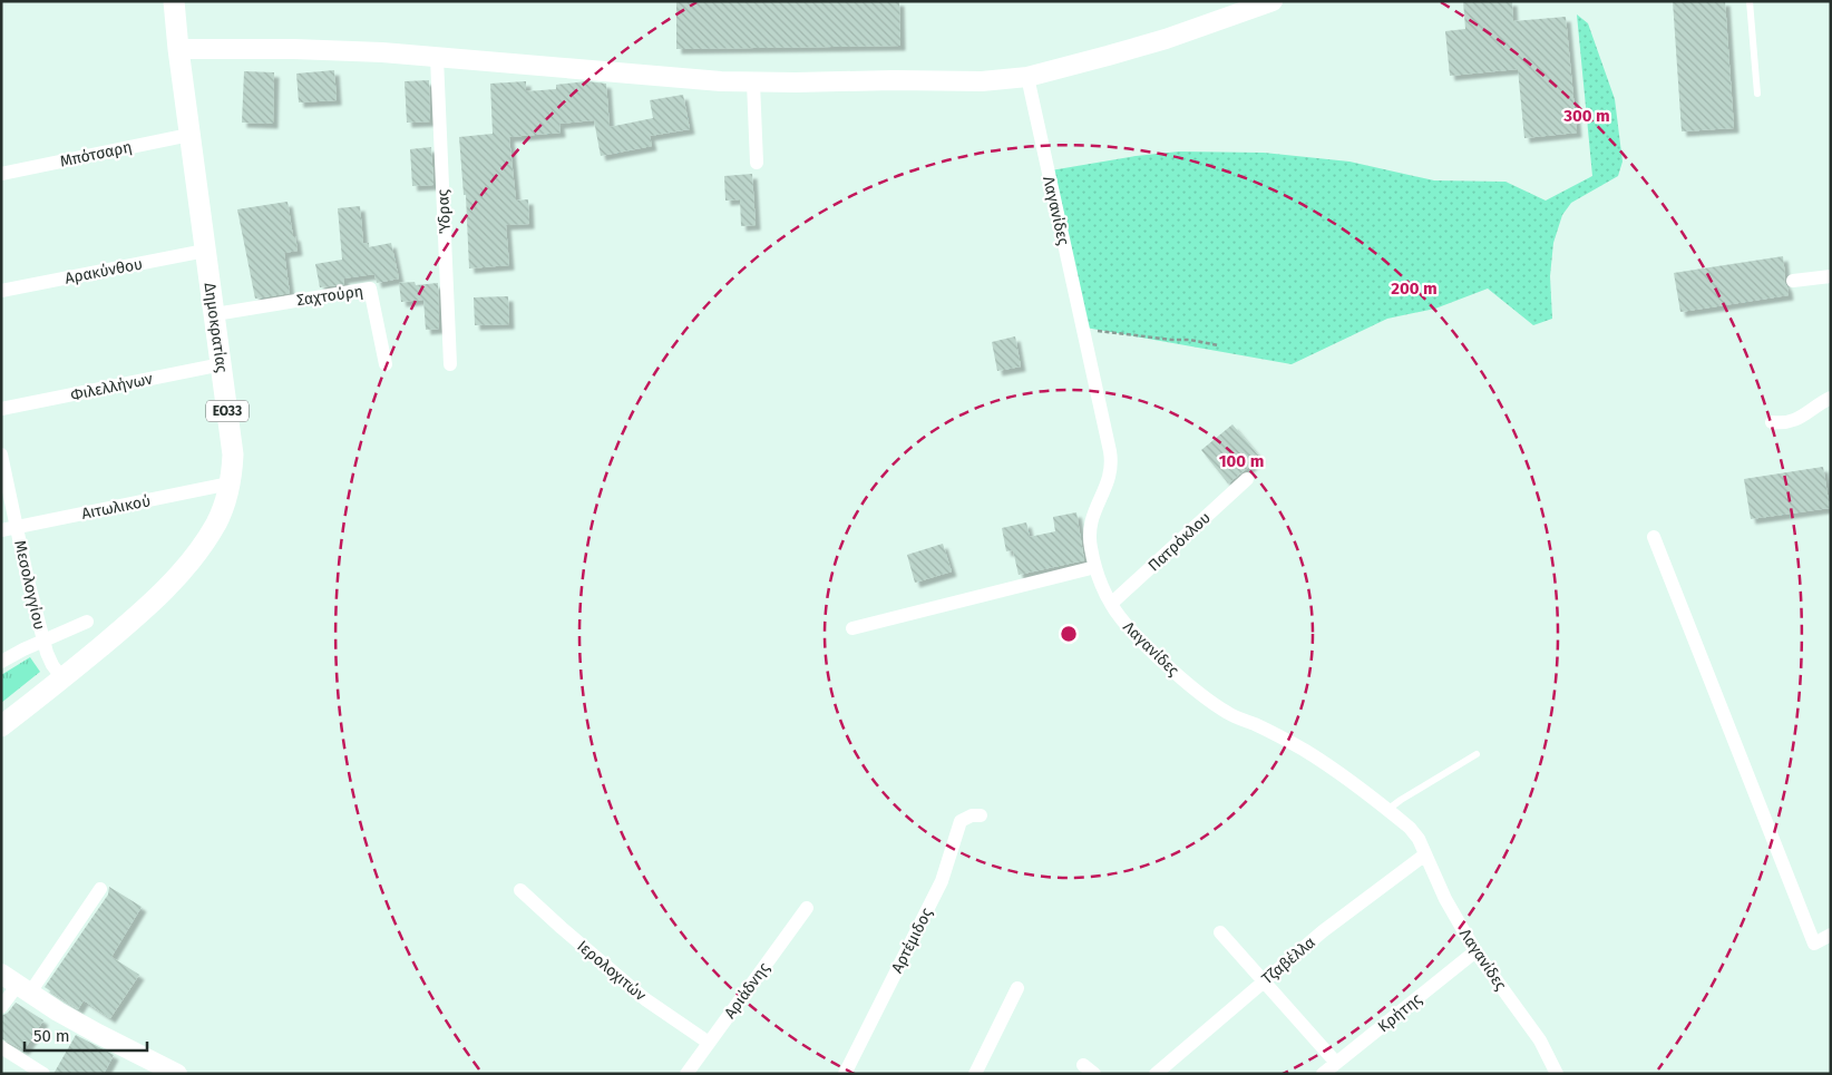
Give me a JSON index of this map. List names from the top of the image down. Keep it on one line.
{"streets":{"main road":["Δημοκρατίας","ΕΟ33"],"street":["Μπότσαρη","Λαγανίδες","Ύδρας","Αρακύνθου","Σαχτούρη","Φιλελλήνων","Αιτωλικού","Πατρόκλου","Μεσολογγίου","Αρτέμιδος","Τζαβέλλα","Ιερολοχιτών","Αριάδνης","Κρήτης"]},"crossings":[["Μπότσαρη","Δημοκρατίας"],["Λαγανίδες","Πατρόκλου"],["Λαγανίδες","Τζαβέλλα"],["Λαγανίδες","Κρήτης"],["Αρακύνθου","Δημοκρατίας"],["Σαχτούρη","Δημοκρατίας"],["Δημοκρατίας","Φιλελλήνων"],["Δημοκρατίας","Αιτωλικού"],["Δημοκρατίας","Μεσολογγίου"],["Αιτωλικού","Μεσολογγίου"],["Ιερολοχιτών","Αριάδνης"]],"scale_bar":"50 m","rings":["300 m","200 m","100 m"]}
